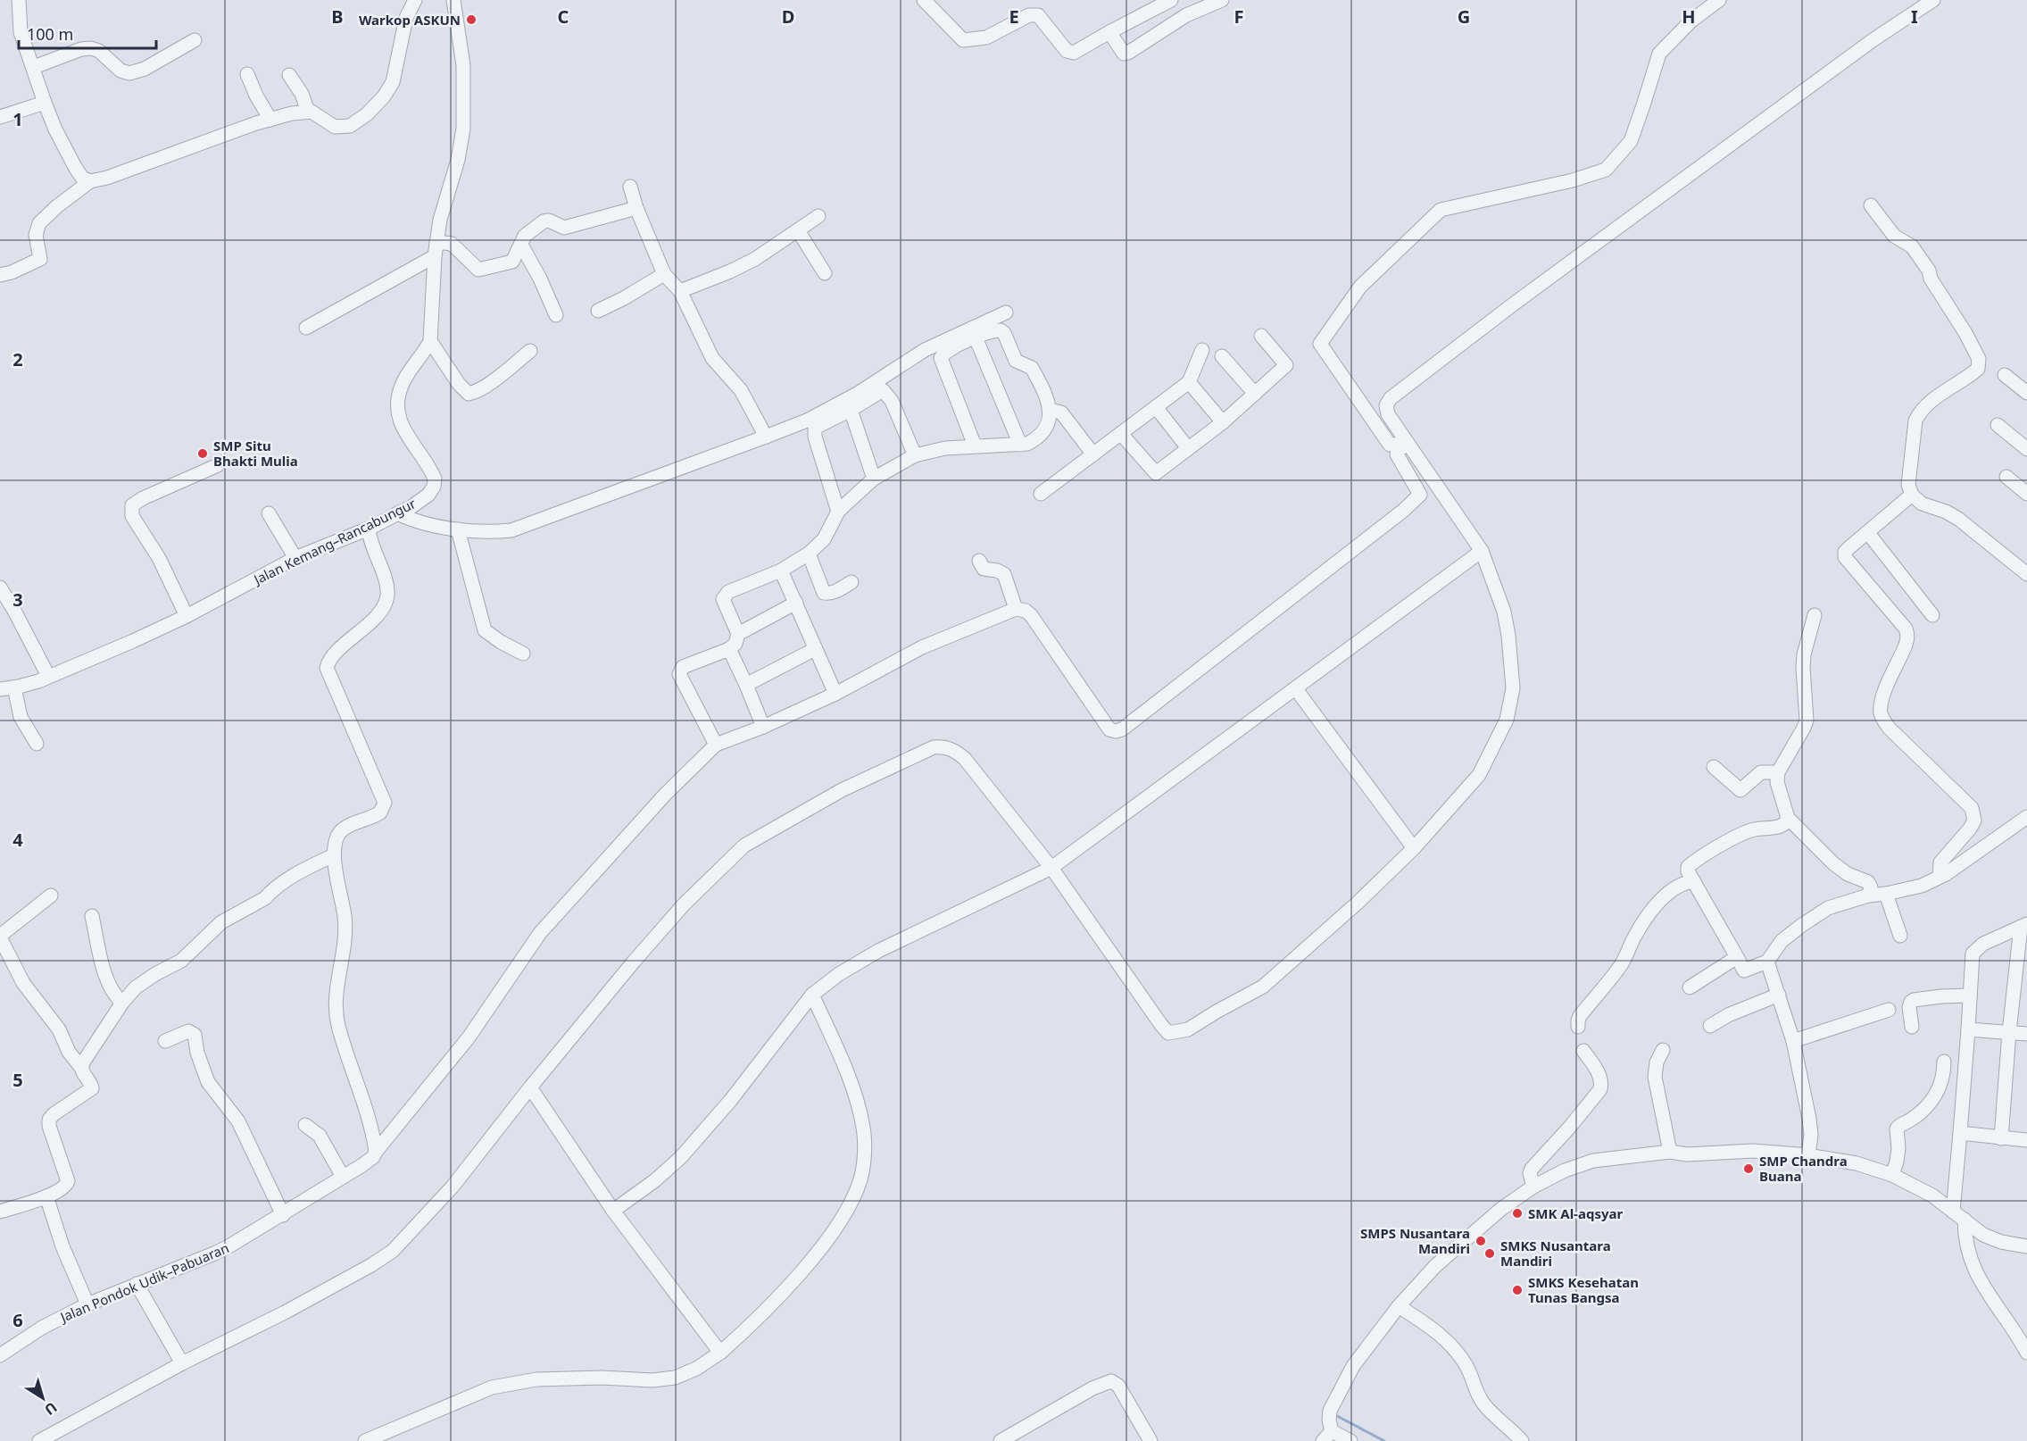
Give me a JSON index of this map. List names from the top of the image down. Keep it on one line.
{"streets":{"street":["Jalan Kemang–Rancabungur","Jalan Pondok Udik–Pabuaran"]},"places":["Warkop ASKUN","SMP Situ Bhakti Mulia","SMP Chandra Buana","SMK Al-aqsyar","SMPS Nusantara Mandiri","SMKS Nusantara Mandiri","SMKS Kesehatan Tunas Bangsa"],"scale_bar":"100 m","north":"bottom right","grid":{"columns":["B","C","D","E","F","G","H","I"],"rows":["1","2","3","4","5","6"]}}
